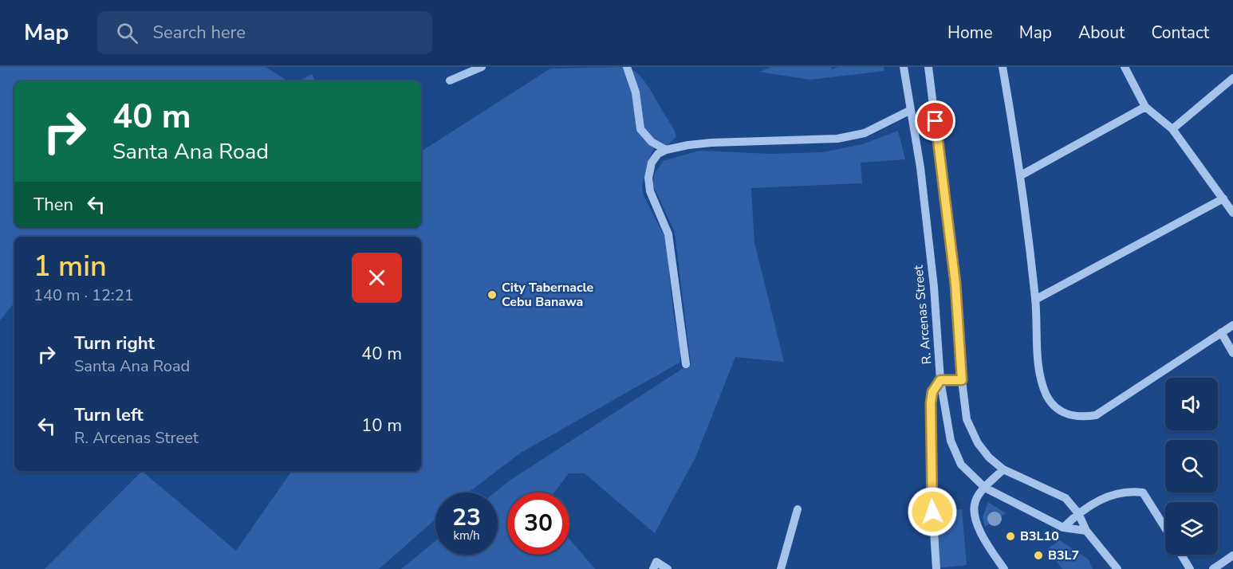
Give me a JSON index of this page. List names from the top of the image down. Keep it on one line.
{"streets":{"street":["R. Arcenas Street"]},"places":["City Tabernacle Cebu Banawa","B3L10","B3L7"],"page":{"header":"Map","search":"Search here","nav":["Home","Map","About","Contact"],"turn":["40 m","Santa Ana Road"],"then":"Then","heading":["1 min","140 m · 12:21"],"list":[{"name":"Turn right","note":"Santa Ana Road","value":"40 m"},{"name":"Turn left","note":"R. Arcenas Street","value":"10 m"}],"speed":"23 km/h","limit":"30"}}
